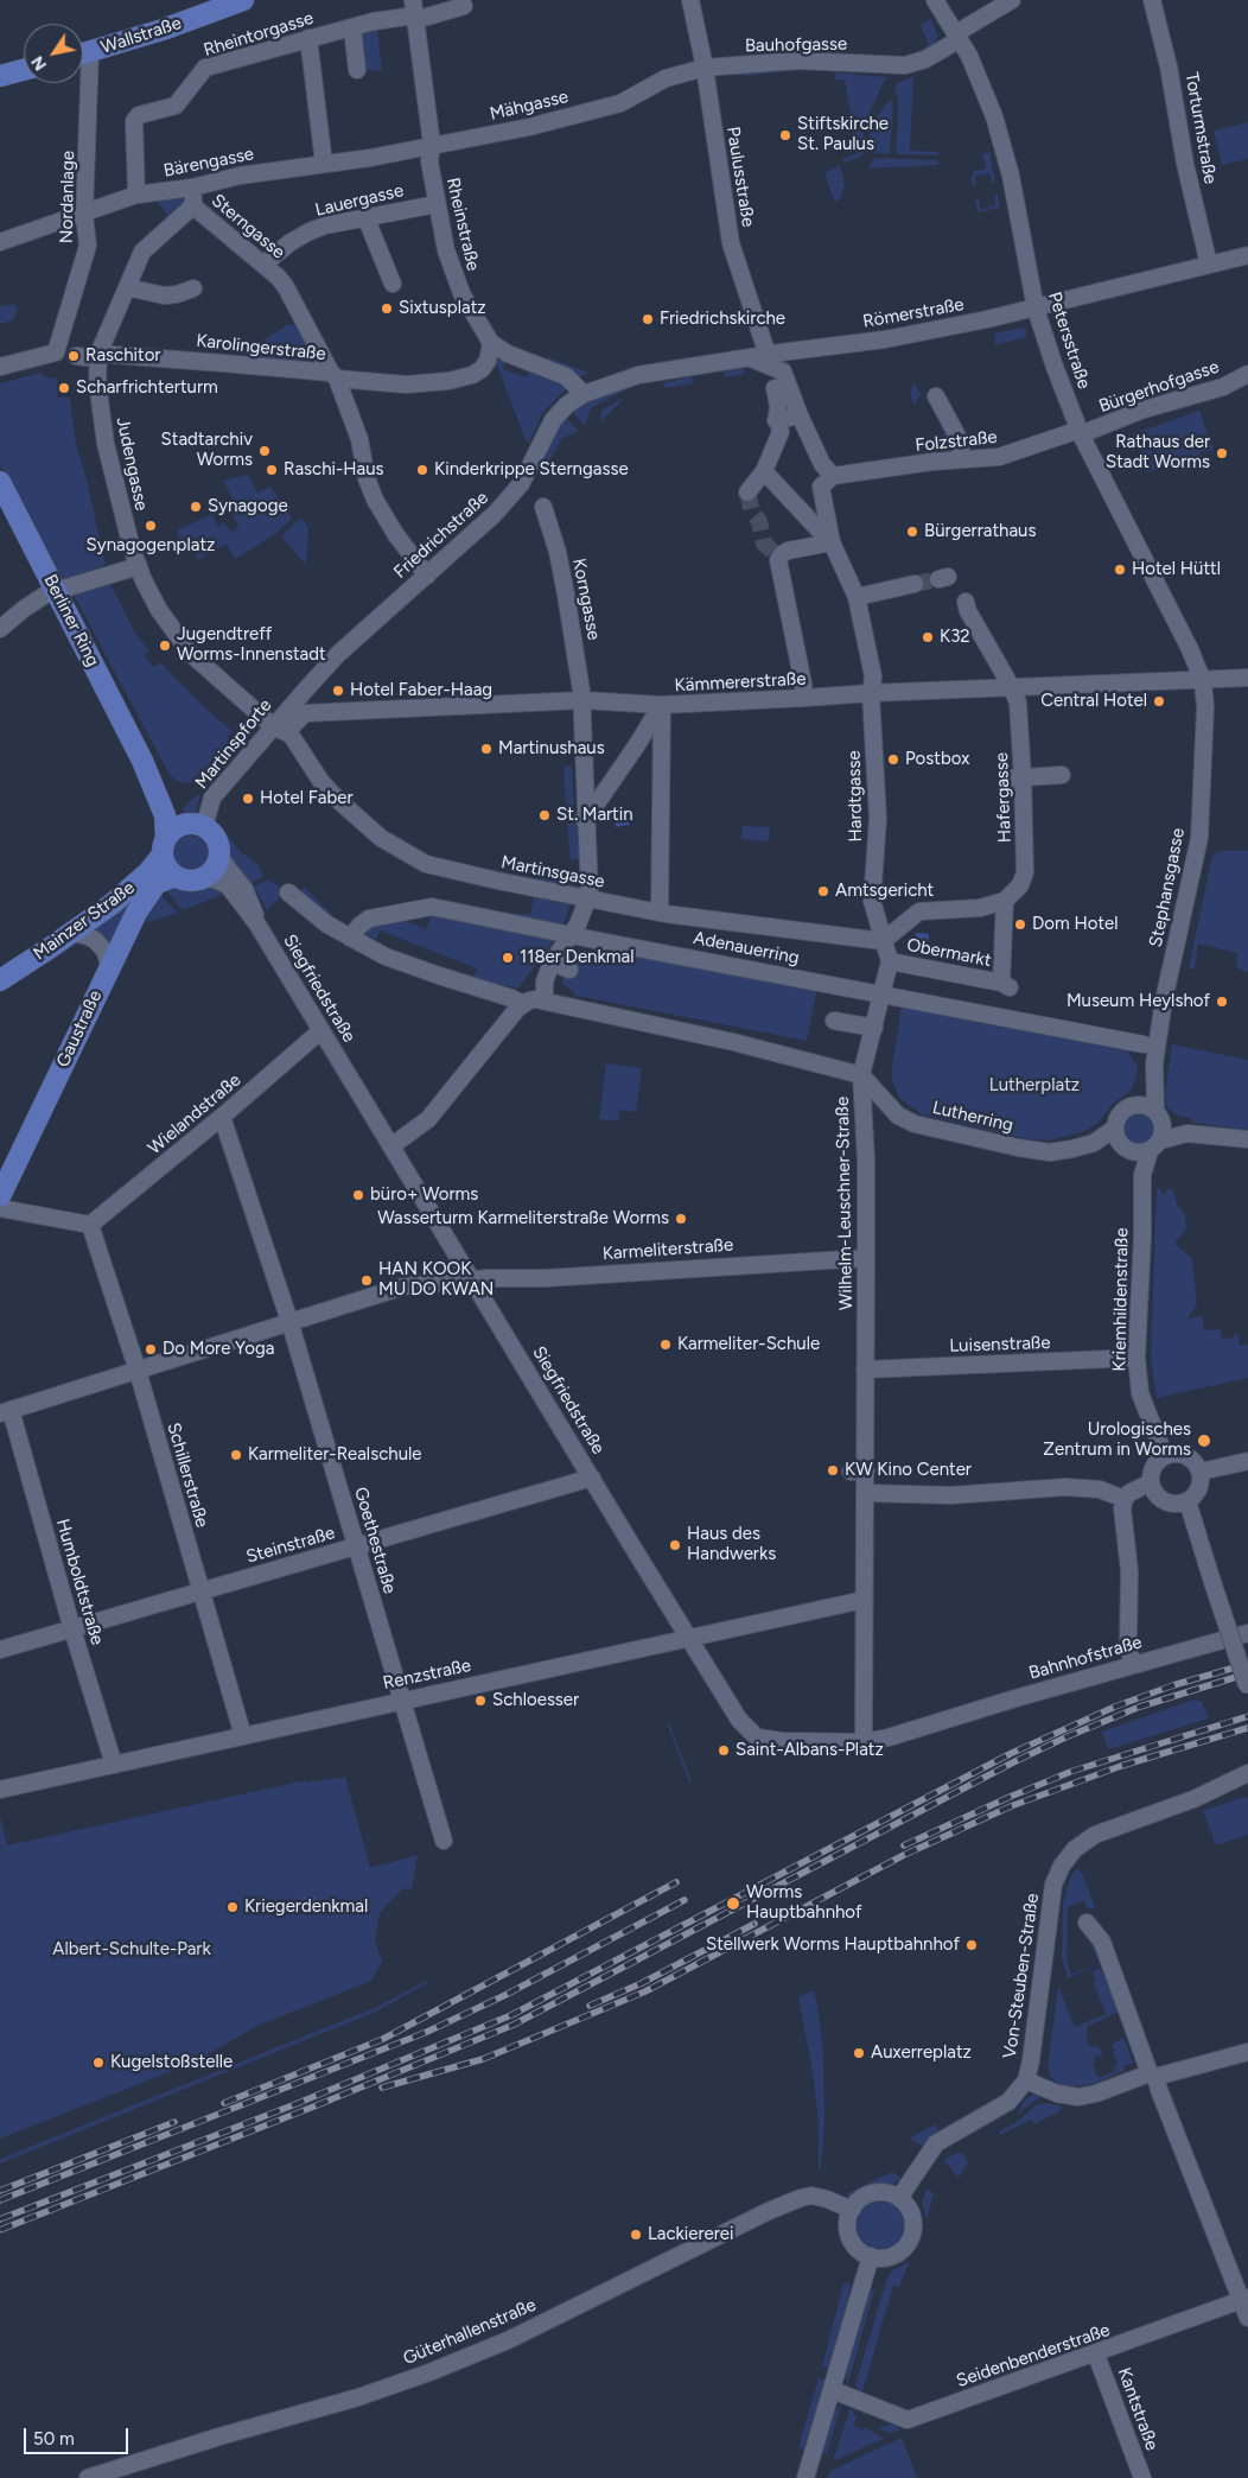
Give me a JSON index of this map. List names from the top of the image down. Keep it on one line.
{"streets":{"main road":["Wallstraße","Berliner Ring","Mainzer Straße","Gaustraße"],"street":["Rheintorgasse","Bauhofgasse","Mähgasse","Torturmstraße","Bärengasse","Paulusstraße","Nordanlage","Lauergasse","Rheinstraße","Sterngasse","Römerstraße","Petersstraße","Karolingerstraße","Bürgerhofgasse","Folzstraße","Judengasse","Friedrichstraße","Korngasse","Kämmererstraße","Martinspforte","Hardtgasse","Hafergasse","Martinsgasse","Stephansgasse","Adenauerring","Obermarkt","Siegfriedstraße","Wielandstraße","Lutherring","Wilhelm-Leuschner-Straße","Karmeliterstraße","Kriemhildenstraße","Luisenstraße","Schillerstraße","Goethestraße","Steinstraße","Humboldtstraße","Bahnhofstraße","Renzstraße","Von-Steuben-Straße","Güterhallenstraße","Seidenbenderstraße","Kantstraße"]},"crossings":[["Rheintorgasse","Bärengasse"],["Rheintorgasse","Rheinstraße"],["Bauhofgasse","Mähgasse"],["Bauhofgasse","Paulusstraße"],["Bauhofgasse","Petersstraße"],["Mähgasse","Bärengasse"],["Mähgasse","Rheinstraße"],["Torturmstraße","Römerstraße"],["Bärengasse","Nordanlage"],["Bärengasse","Rheinstraße"],["Paulusstraße","Römerstraße"],["Nordanlage","Karolingerstraße"],["Lauergasse","Rheinstraße"],["Lauergasse","Sterngasse"],["Rheinstraße","Römerstraße"],["Rheinstraße","Karolingerstraße"],["Rheinstraße","Friedrichstraße"],["Sterngasse","Karolingerstraße"],["Sterngasse","Judengasse"],["Sterngasse","Friedrichstraße"],["Römerstraße","Petersstraße"],["Römerstraße","Friedrichstraße"],["Petersstraße","Bürgerhofgasse"],["Petersstraße","Folzstraße"],["Petersstraße","Kämmererstraße"],["Petersstraße","Stephansgasse"],["Karolingerstraße","Judengasse"],["Bürgerhofgasse","Folzstraße"],["Judengasse","Kämmererstraße"],["Judengasse","Martinspforte"],["Judengasse","Martinsgasse"],["Friedrichstraße","Martinspforte"],["Korngasse","Kämmererstraße"],["Korngasse","Martinsgasse"],["Berliner Ring","Martinspforte"],["Berliner Ring","Mainzer Straße"],["Berliner Ring","Siegfriedstraße"],["Berliner Ring","Gaustraße"],["Kämmererstraße","Martinspforte"],["Kämmererstraße","Hardtgasse"],["Kämmererstraße","Hafergasse"],["Kämmererstraße","Martinsgasse"],["Kämmererstraße","Stephansgasse"],["Martinspforte","Martinsgasse"],["Martinspforte","Mainzer Straße"],["Martinspforte","Siegfriedstraße"],["Martinspforte","Gaustraße"],["Hardtgasse","Obermarkt"],["Hafergasse","Obermarkt"],["Martinsgasse","Obermarkt"],["Stephansgasse","Lutherring"],["Stephansgasse","Kriemhildenstraße"],["Mainzer Straße","Siegfriedstraße"],["Mainzer Straße","Gaustraße"],["Adenauerring","Wilhelm-Leuschner-Straße"],["Obermarkt","Wilhelm-Leuschner-Straße"],["Siegfriedstraße","Gaustraße"],["Siegfriedstraße","Wielandstraße"],["Siegfriedstraße","Wilhelm-Leuschner-Straße"],["Siegfriedstraße","Karmeliterstraße"],["Siegfriedstraße","Steinstraße"],["Siegfriedstraße","Bahnhofstraße"],["Siegfriedstraße","Renzstraße"],["Wielandstraße","Schillerstraße"],["Wielandstraße","Goethestraße"],["Lutherring","Wilhelm-Leuschner-Straße"],["Lutherring","Kriemhildenstraße"],["Wilhelm-Leuschner-Straße","Karmeliterstraße"],["Wilhelm-Leuschner-Straße","Luisenstraße"],["Wilhelm-Leuschner-Straße","Renzstraße"],["Karmeliterstraße","Schillerstraße"],["Karmeliterstraße","Goethestraße"],["Karmeliterstraße","Humboldtstraße"],["Kriemhildenstraße","Luisenstraße"],["Schillerstraße","Steinstraße"],["Schillerstraße","Renzstraße"],["Goethestraße","Steinstraße"],["Goethestraße","Renzstraße"],["Steinstraße","Humboldtstraße"],["Humboldtstraße","Renzstraße"],["Von-Steuben-Straße","Güterhallenstraße"],["Seidenbenderstraße","Kantstraße"]],"parks":["Lutherplatz","Albert-Schulte-Park"],"places":["Stiftskirche St. Paulus","Sixtusplatz","Friedrichskirche","Raschitor","Scharfrichterturm","Stadtarchiv Worms","Rathaus der Stadt Worms","Raschi-Haus","Kinderkrippe Sterngasse","Synagoge","Synagogenplatz","Bürgerrathaus","Hotel Hüttl","K32","Jugendtreff Worms-Innenstadt","Hotel Faber-Haag","Central Hotel","Martinushaus","Postbox","Hotel Faber","St. Martin","Amtsgericht","Dom Hotel","118er Denkmal","Museum Heylshof","büro+ Worms","Wasserturm Karmeliterstraße Worms","HAN KOOK MU DO KWAN","Karmeliter-Schule","Do More Yoga","Urologisches Zentrum in Worms","Karmeliter-Realschule","KW Kino Center","Haus des Handwerks","Schloesser","Saint-Albans-Platz","Worms Hauptbahnhof","Kriegerdenkmal","Stellwerk Worms Hauptbahnhof","Auxerreplatz","Kugelstoßstelle","Lackiererei"],"scale_bar":"50 m","north":"bottom left"}
